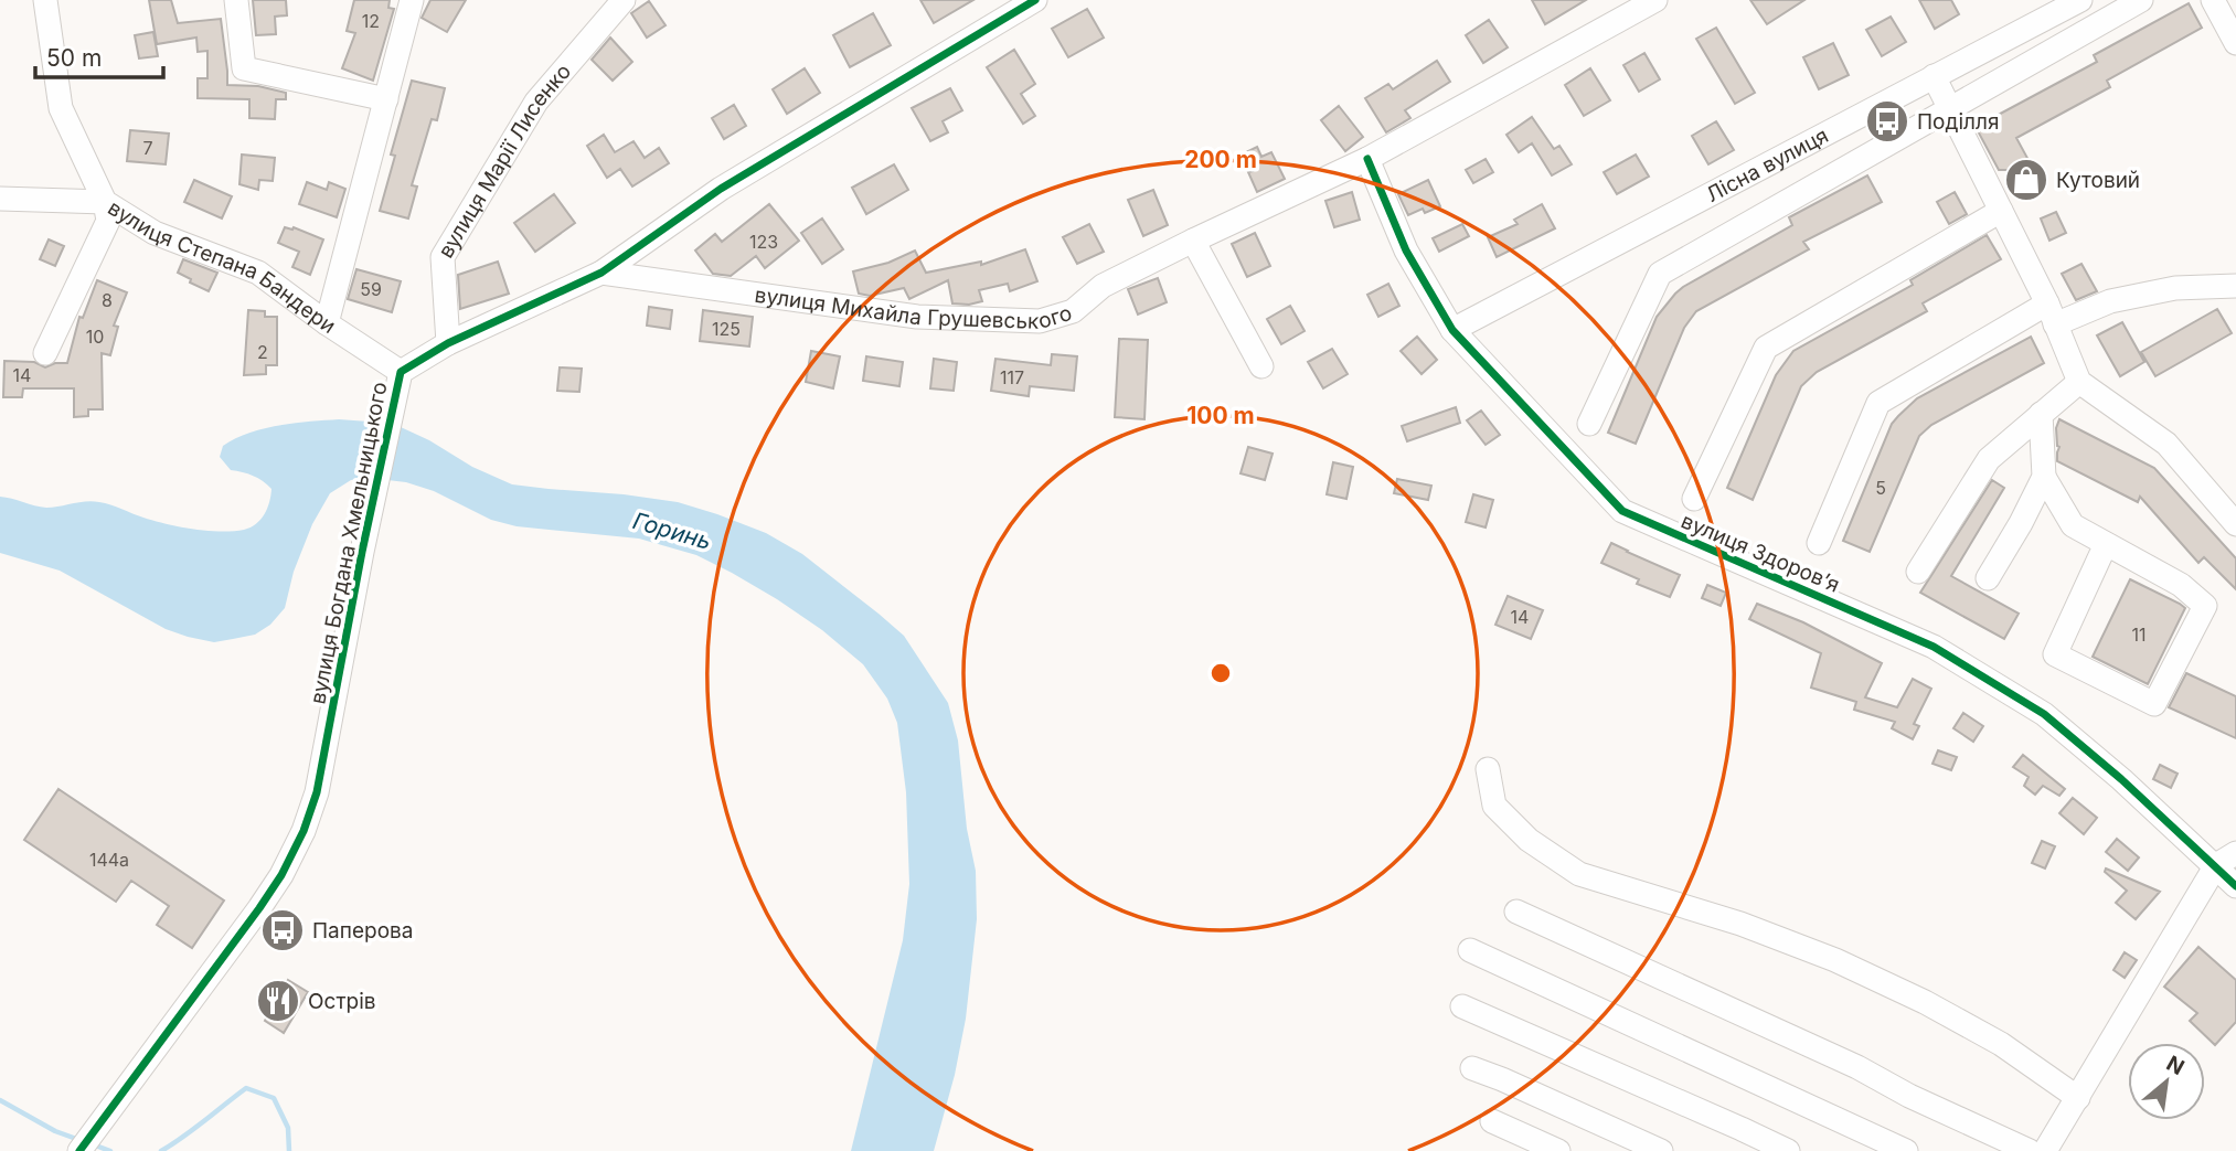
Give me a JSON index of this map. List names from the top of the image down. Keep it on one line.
{"streets":{"street":["вулиця Марії Лисенко","Лісна вулиця","вулиця Степана Бандери","вулиця Михайла Грушевського","вулиця Богдана Хмельницького","вулиця Здоровʼя"]},"crossings":[["вулиця Марії Лисенко","вулиця Богдана Хмельницького"],["Лісна вулиця","вулиця Здоровʼя"],["вулиця Степана Бандери","вулиця Богдана Хмельницького"],["вулиця Михайла Грушевського","вулиця Богдана Хмельницького"],["вулиця Михайла Грушевського","вулиця Здоровʼя"]],"water":["Горинь"],"places":{"bus stop":["Поділля","Паперова"],"shop":["Кутовий"],"restaurant":["Острів"]},"house_numbers":["12","7","123","59","8","125","10","2","14","117","5","14","11","144а"],"scale_bar":"50 m","north":"top right","rings":["200 m","100 m"]}
